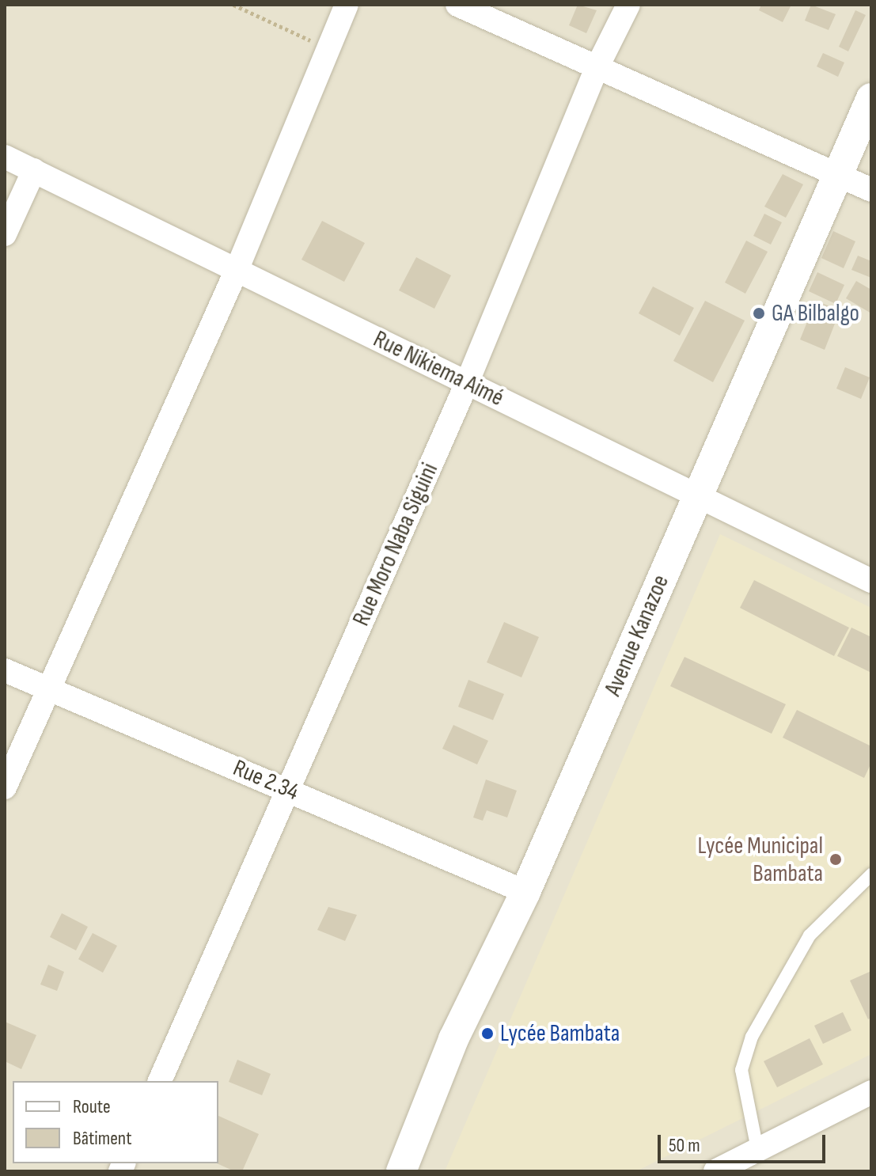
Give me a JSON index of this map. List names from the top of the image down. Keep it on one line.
{"streets":{"street":["Rue Nikiema Aimé","Rue Moro Naba Siguini","Avenue Kanazoe","Rue 2.34"]},"crossings":[["Rue Nikiema Aimé","Rue Moro Naba Siguini"],["Rue Nikiema Aimé","Avenue Kanazoe"],["Rue Moro Naba Siguini","Rue 2.34"],["Avenue Kanazoe","Rue 2.34"]],"places":["GA Bilbalgo","Lycée Municipal Bambata","Lycée Bambata"],"legend":["Route","Bâtiment"],"scale_bar":"50 m"}
